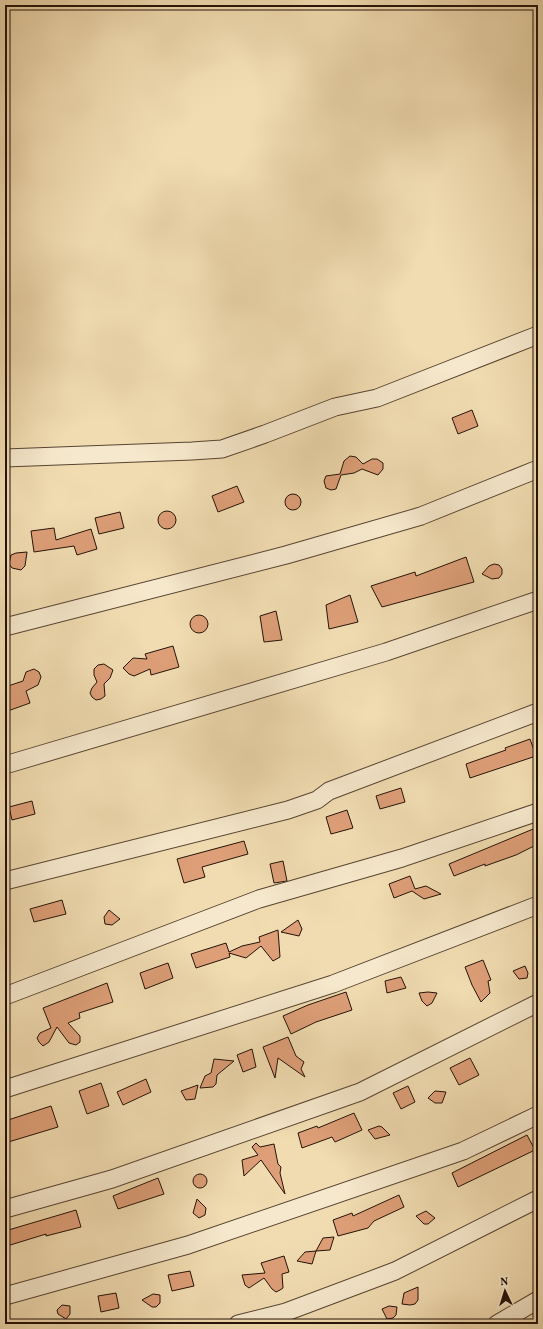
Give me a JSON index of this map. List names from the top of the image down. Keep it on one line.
{"north":"top"}
